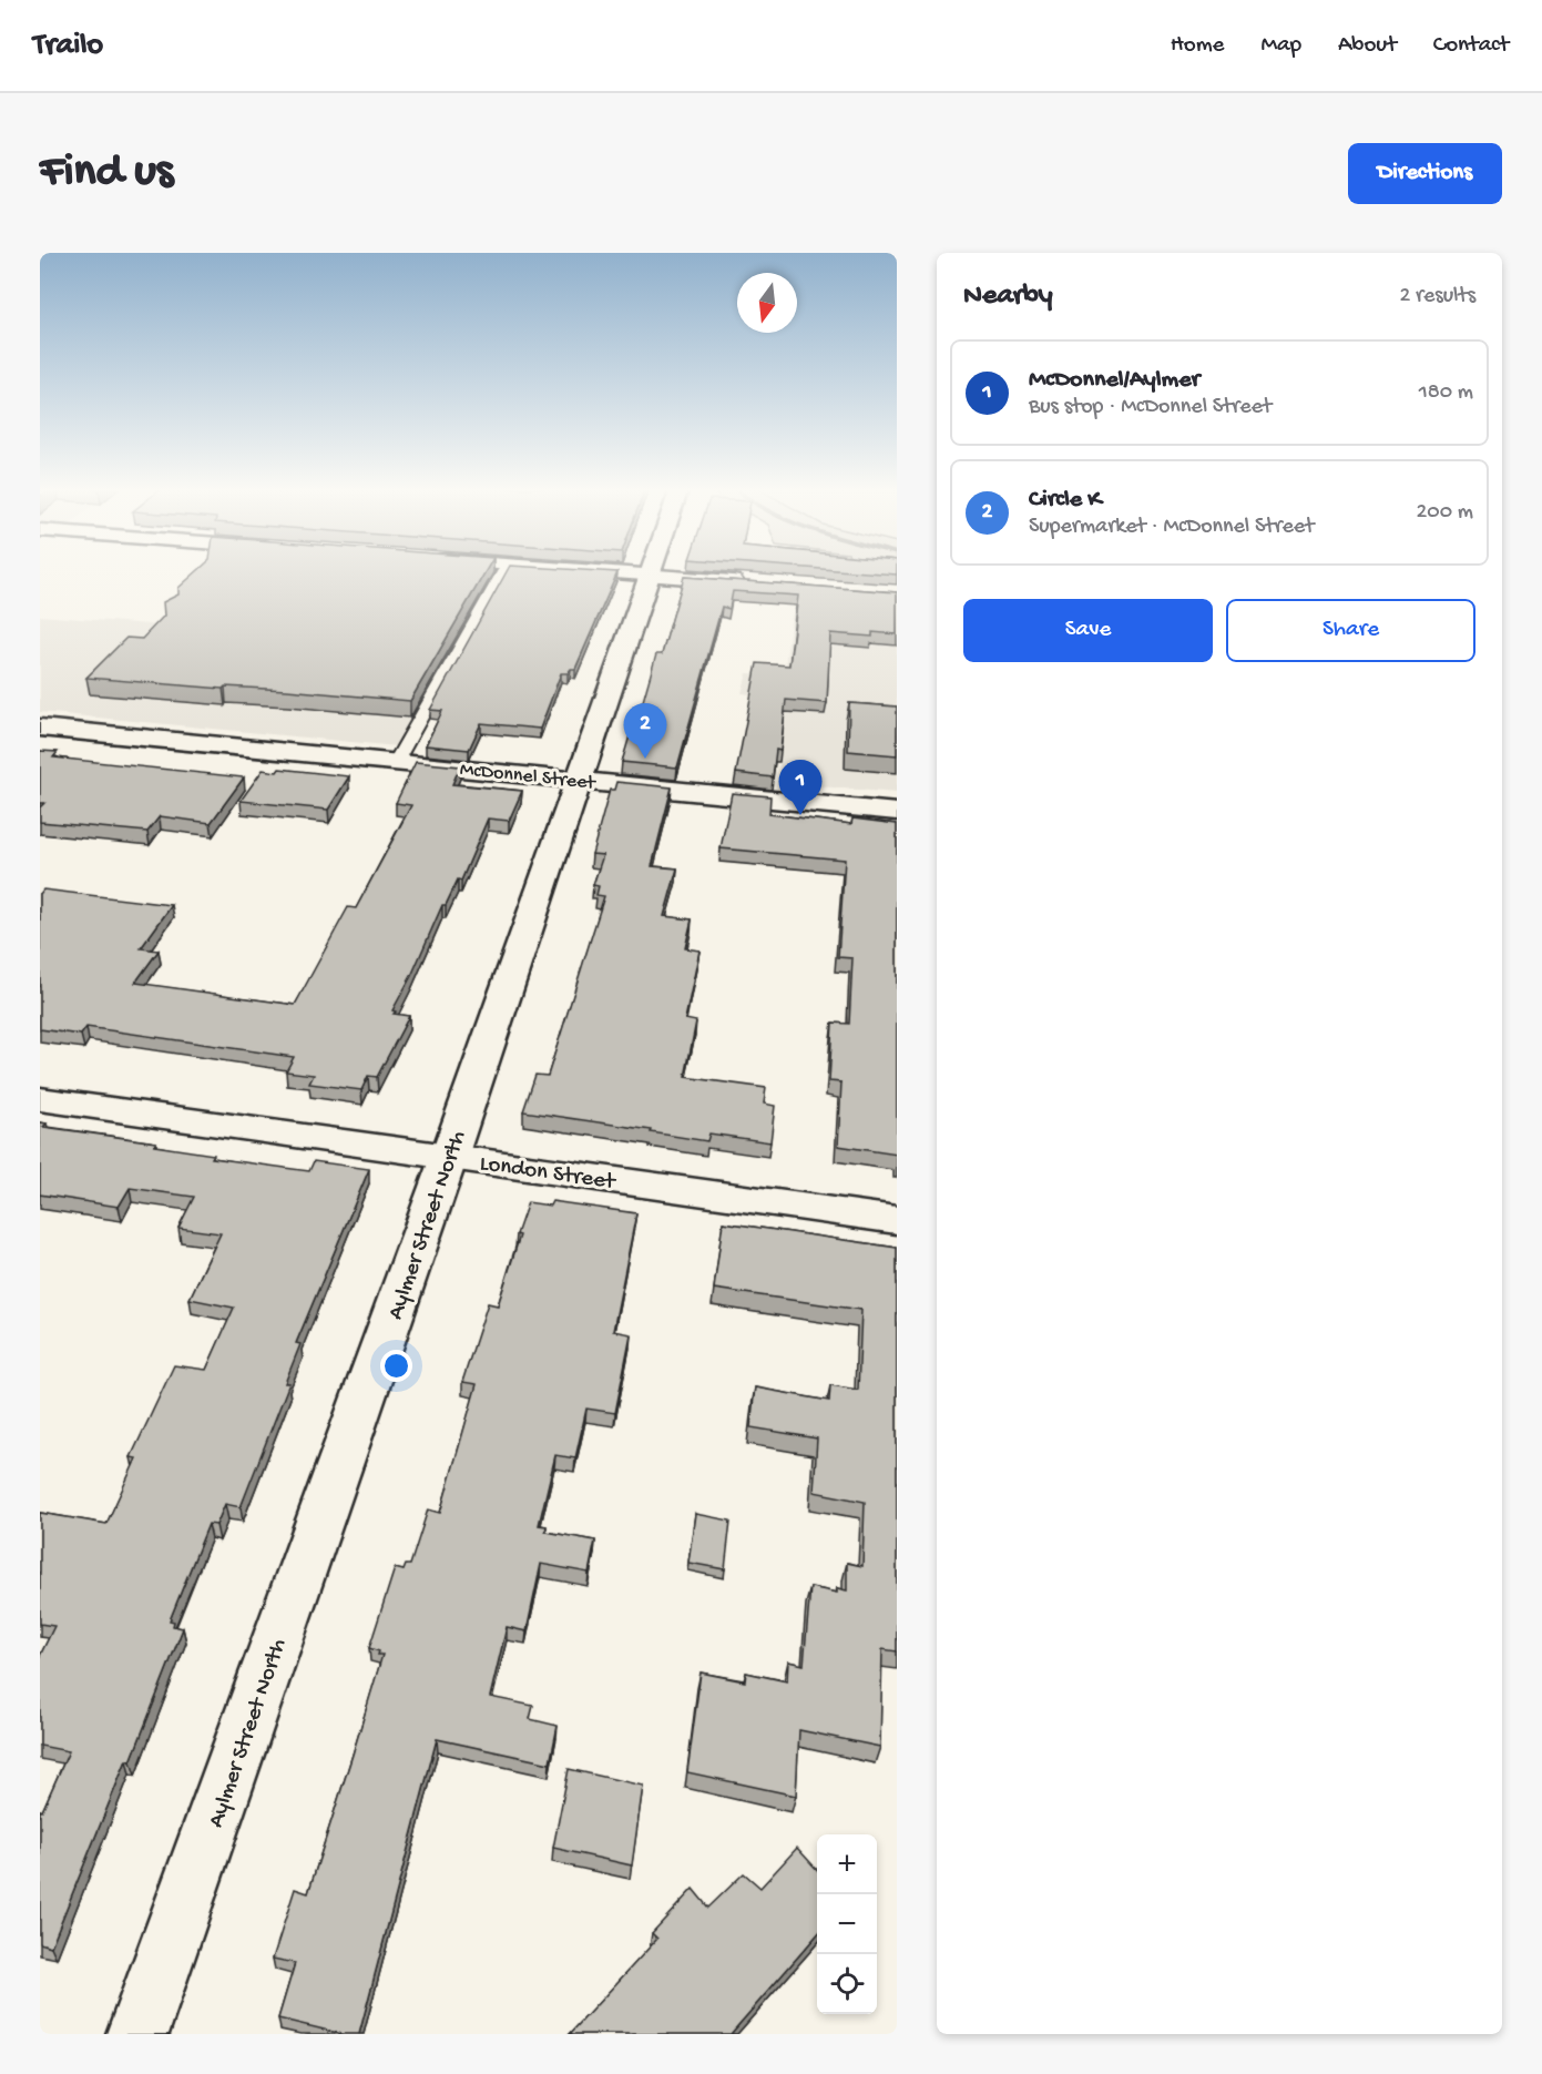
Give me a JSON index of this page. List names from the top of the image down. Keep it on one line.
{"streets":{"street":["McDonnel Street","London Street","Aylmer Street North"]},"crossings":[["McDonnel Street","Aylmer Street North"],["London Street","Aylmer Street North"]],"north":"bottom","page":{"header":"Trailo","nav":["Home","Map","About","Contact"],"buttons":["Directions",["Save","Share"]],"title":"Find us","heading":["Nearby","2 results"],"list":[{"mark":"1","name":"McDonnel/Aylmer","note":"Bus stop · McDonnel Street","value":"180 m"},{"mark":"2","name":"Circle K","note":"Supermarket · McDonnel Street","value":"200 m"}],"pins":["2","1"],"map_buttons":["+","−"]}}
